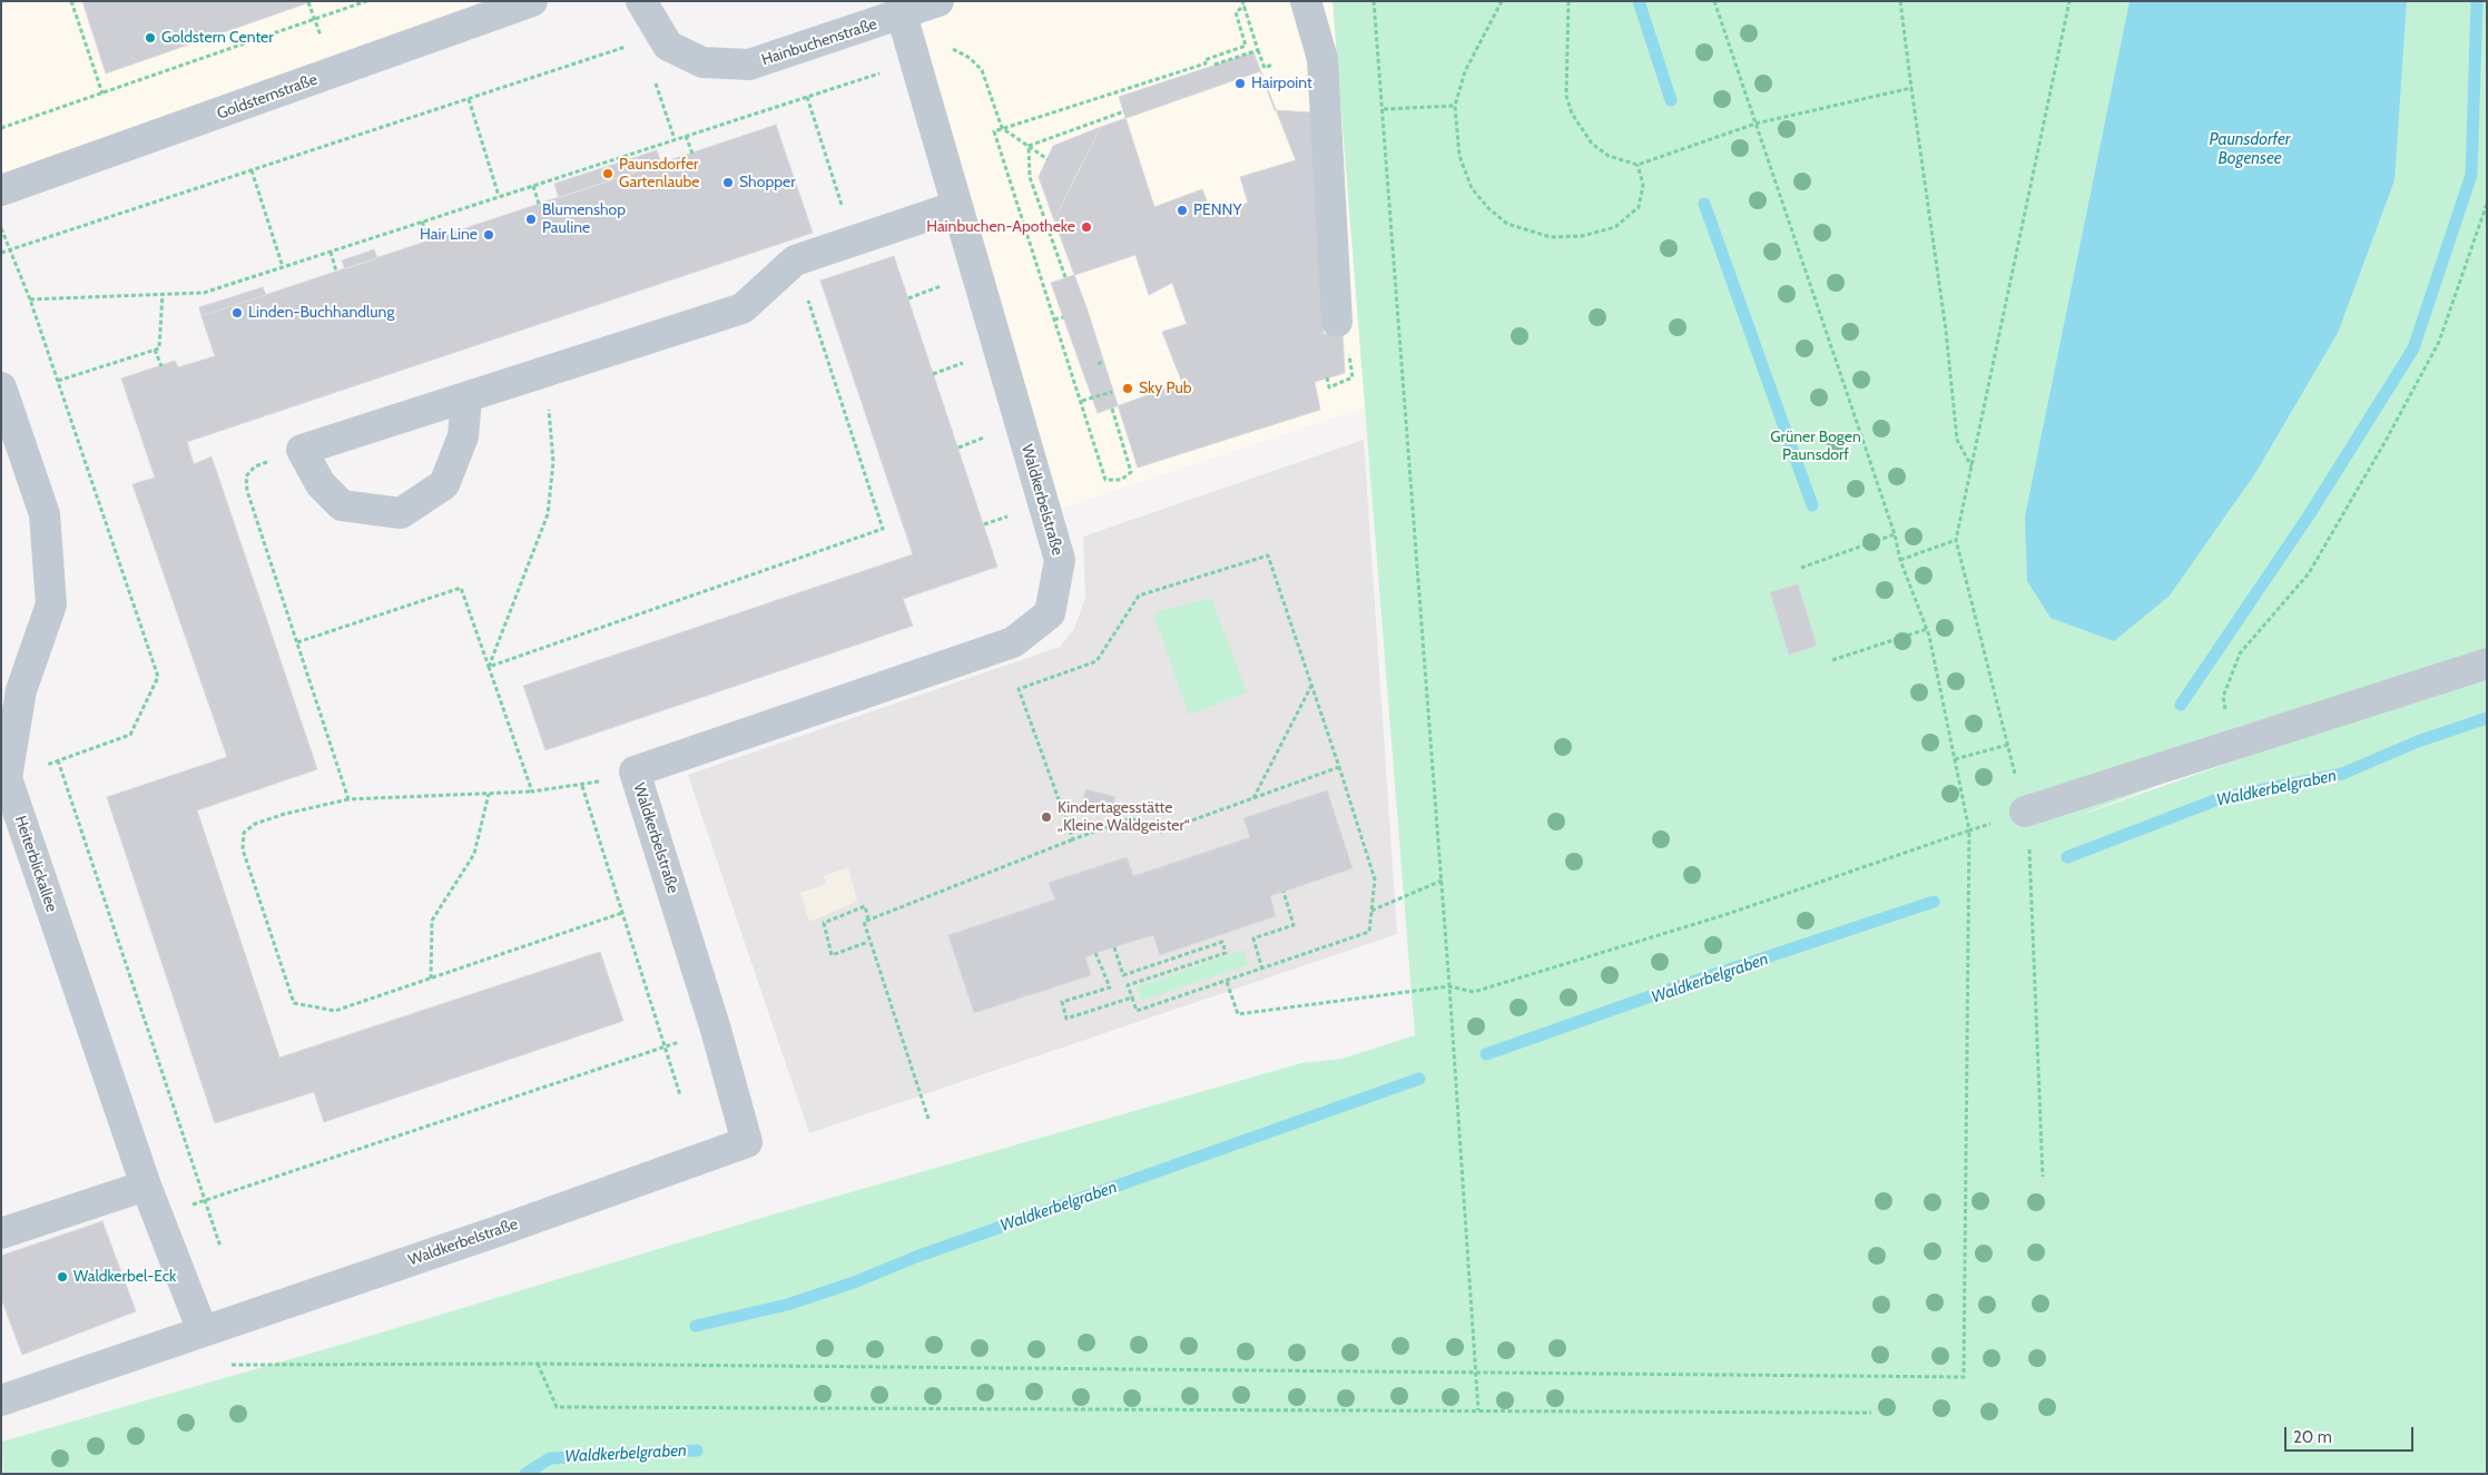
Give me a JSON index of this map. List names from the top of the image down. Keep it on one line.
{"streets":{"street":["Hainbuchenstraße","Goldsternstraße","Waldkerbelstraße","Heiterblickallee"]},"crossings":[["Hainbuchenstraße","Waldkerbelstraße"],["Waldkerbelstraße","Heiterblickallee"]],"water":["Paunsdorfer Bogensee","Waldkerbelgraben"],"parks":["Grüner Bogen Paunsdorf"],"places":["Goldstern Center","Hairpoint","Paunsdorfer Gartenlaube","Shopper","PENNY","Blumenshop Pauline","Hainbuchen-Apotheke","Hair Line","Linden-Buchhandlung","Sky Pub","Kindertagesstätte „Kleine Waldgeister“","Waldkerbel-Eck"],"scale_bar":"20 m"}
